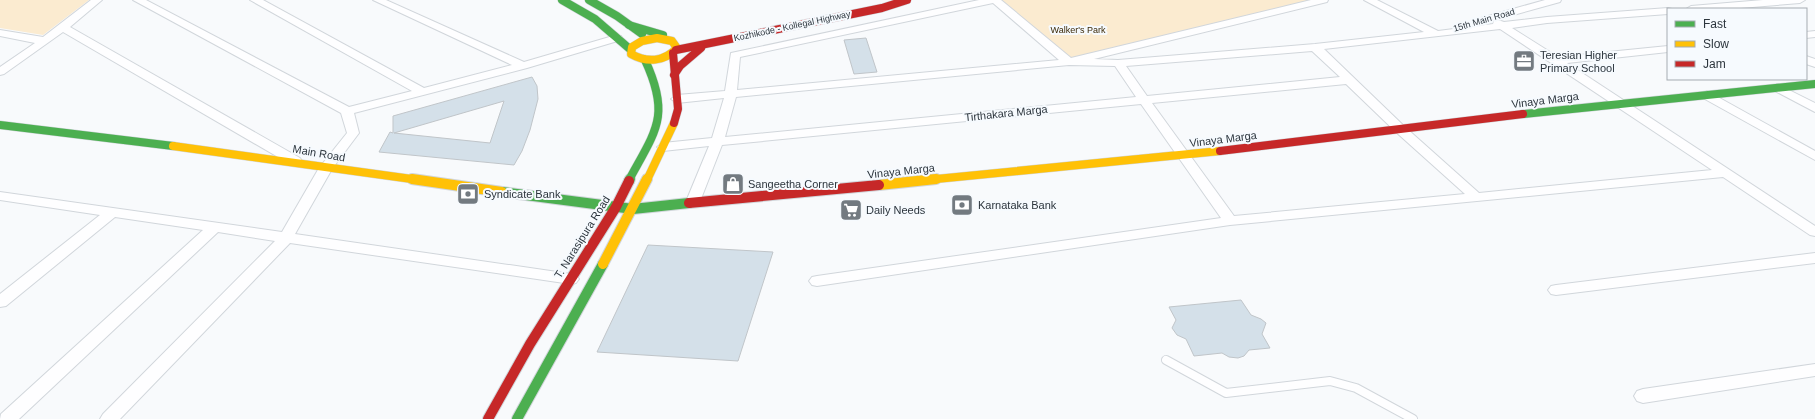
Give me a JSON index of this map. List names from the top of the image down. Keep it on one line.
{"streets":{"main road":["Kozhikode - Kollegal Highway","Vinaya Marga","Main Road","T. Narasipura Road"],"street":["15th Main Road","Tirthakara Marga"]},"crossings":[["Vinaya Marga","Main Road"],["Main Road","T. Narasipura Road"]],"parks":["Walker's Park"],"places":{"office":["Teresian Higher Primary School"],"shop":["Sangeetha Corner"],"bank":["Syndicate Bank","Karnataka Bank"],"supermarket":["Daily Needs"]},"legend":["Fast","Slow","Jam"]}
